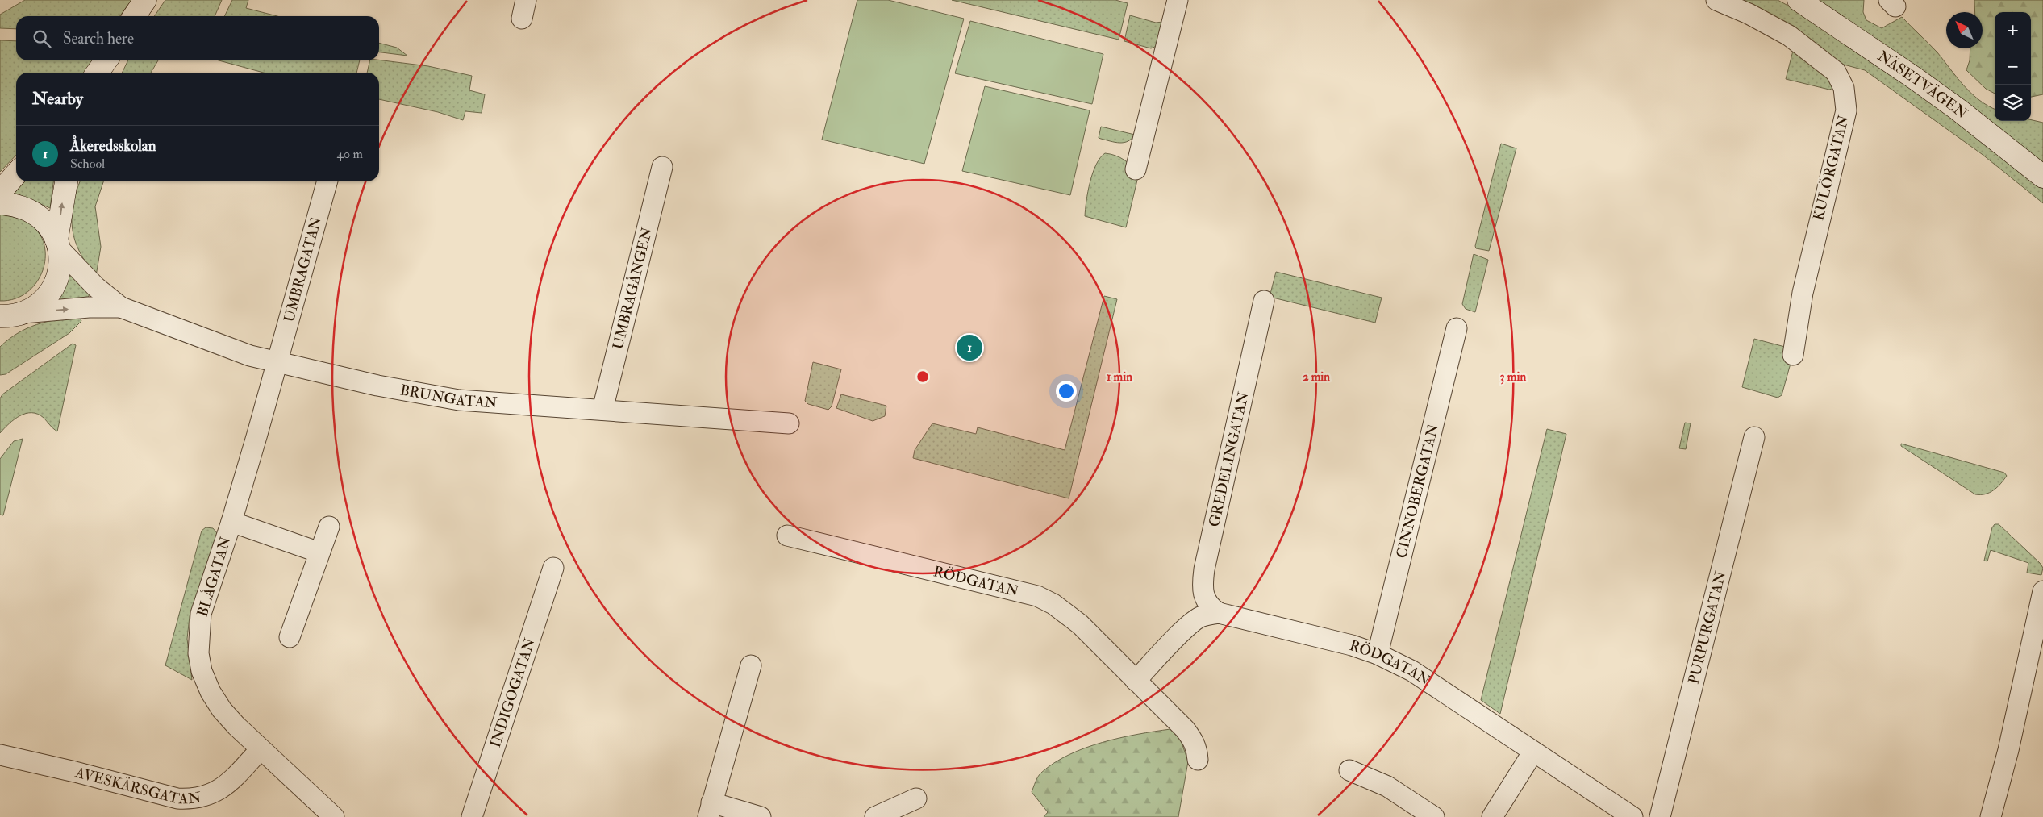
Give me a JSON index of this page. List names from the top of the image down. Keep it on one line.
{"streets":{"street":["NÄSETVÄGEN","KULÖRGATAN","UMBRAGATAN","UMBRAGÅNGEN","BRUNGATAN","GREDELINGATAN","CINNOBERGATAN","BLÅGATAN","RÖDGATAN","PURPURGATAN","INDIGOGATAN","AVESKÄRSGATAN"]},"crossings":[["UMBRAGATAN","BRUNGATAN"],["UMBRAGATAN","BLÅGATAN"],["UMBRAGÅNGEN","BRUNGATAN"],["BRUNGATAN","BLÅGATAN"],["GREDELINGATAN","RÖDGATAN"],["CINNOBERGATAN","RÖDGATAN"],["BLÅGATAN","AVESKÄRSGATAN"]],"north":"top left","page":{"map_buttons":["+","−"],"search":"Search here","heading":"Nearby","list":[{"mark":"1","name":"Åkeredsskolan","note":"School","value":"40 m"}],"pins":"1"},"rings":["1 min","2 min","3 min"]}
